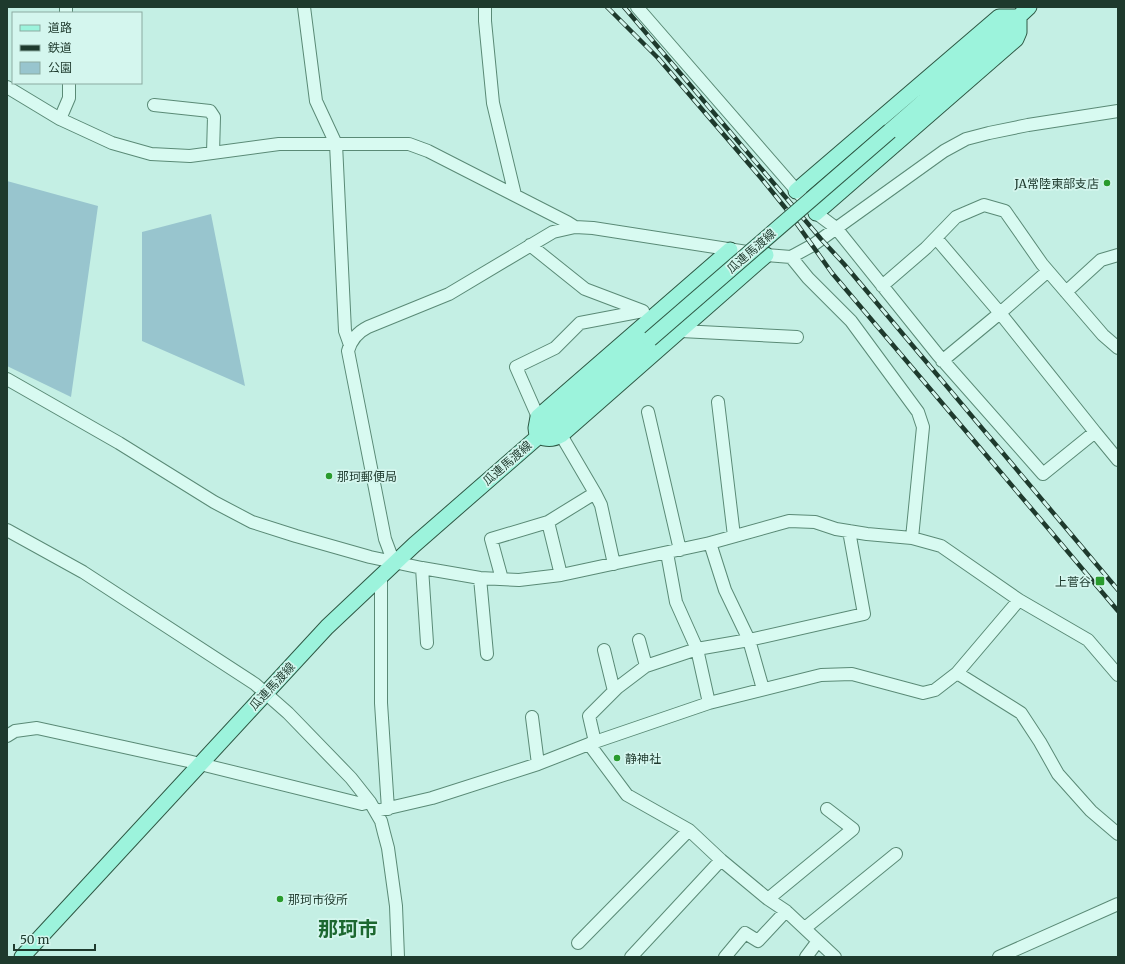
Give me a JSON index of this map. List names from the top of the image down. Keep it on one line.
{"streets":{"main road":["瓜連馬渡線"]},"districts":["那珂市"],"places":{"other":["JA常陸東部支店","那珂郵便局","静神社","那珂市役所"],"transit":["上菅谷"]},"legend":["道路","鉄道","公園"],"scale_bar":"50 m"}
